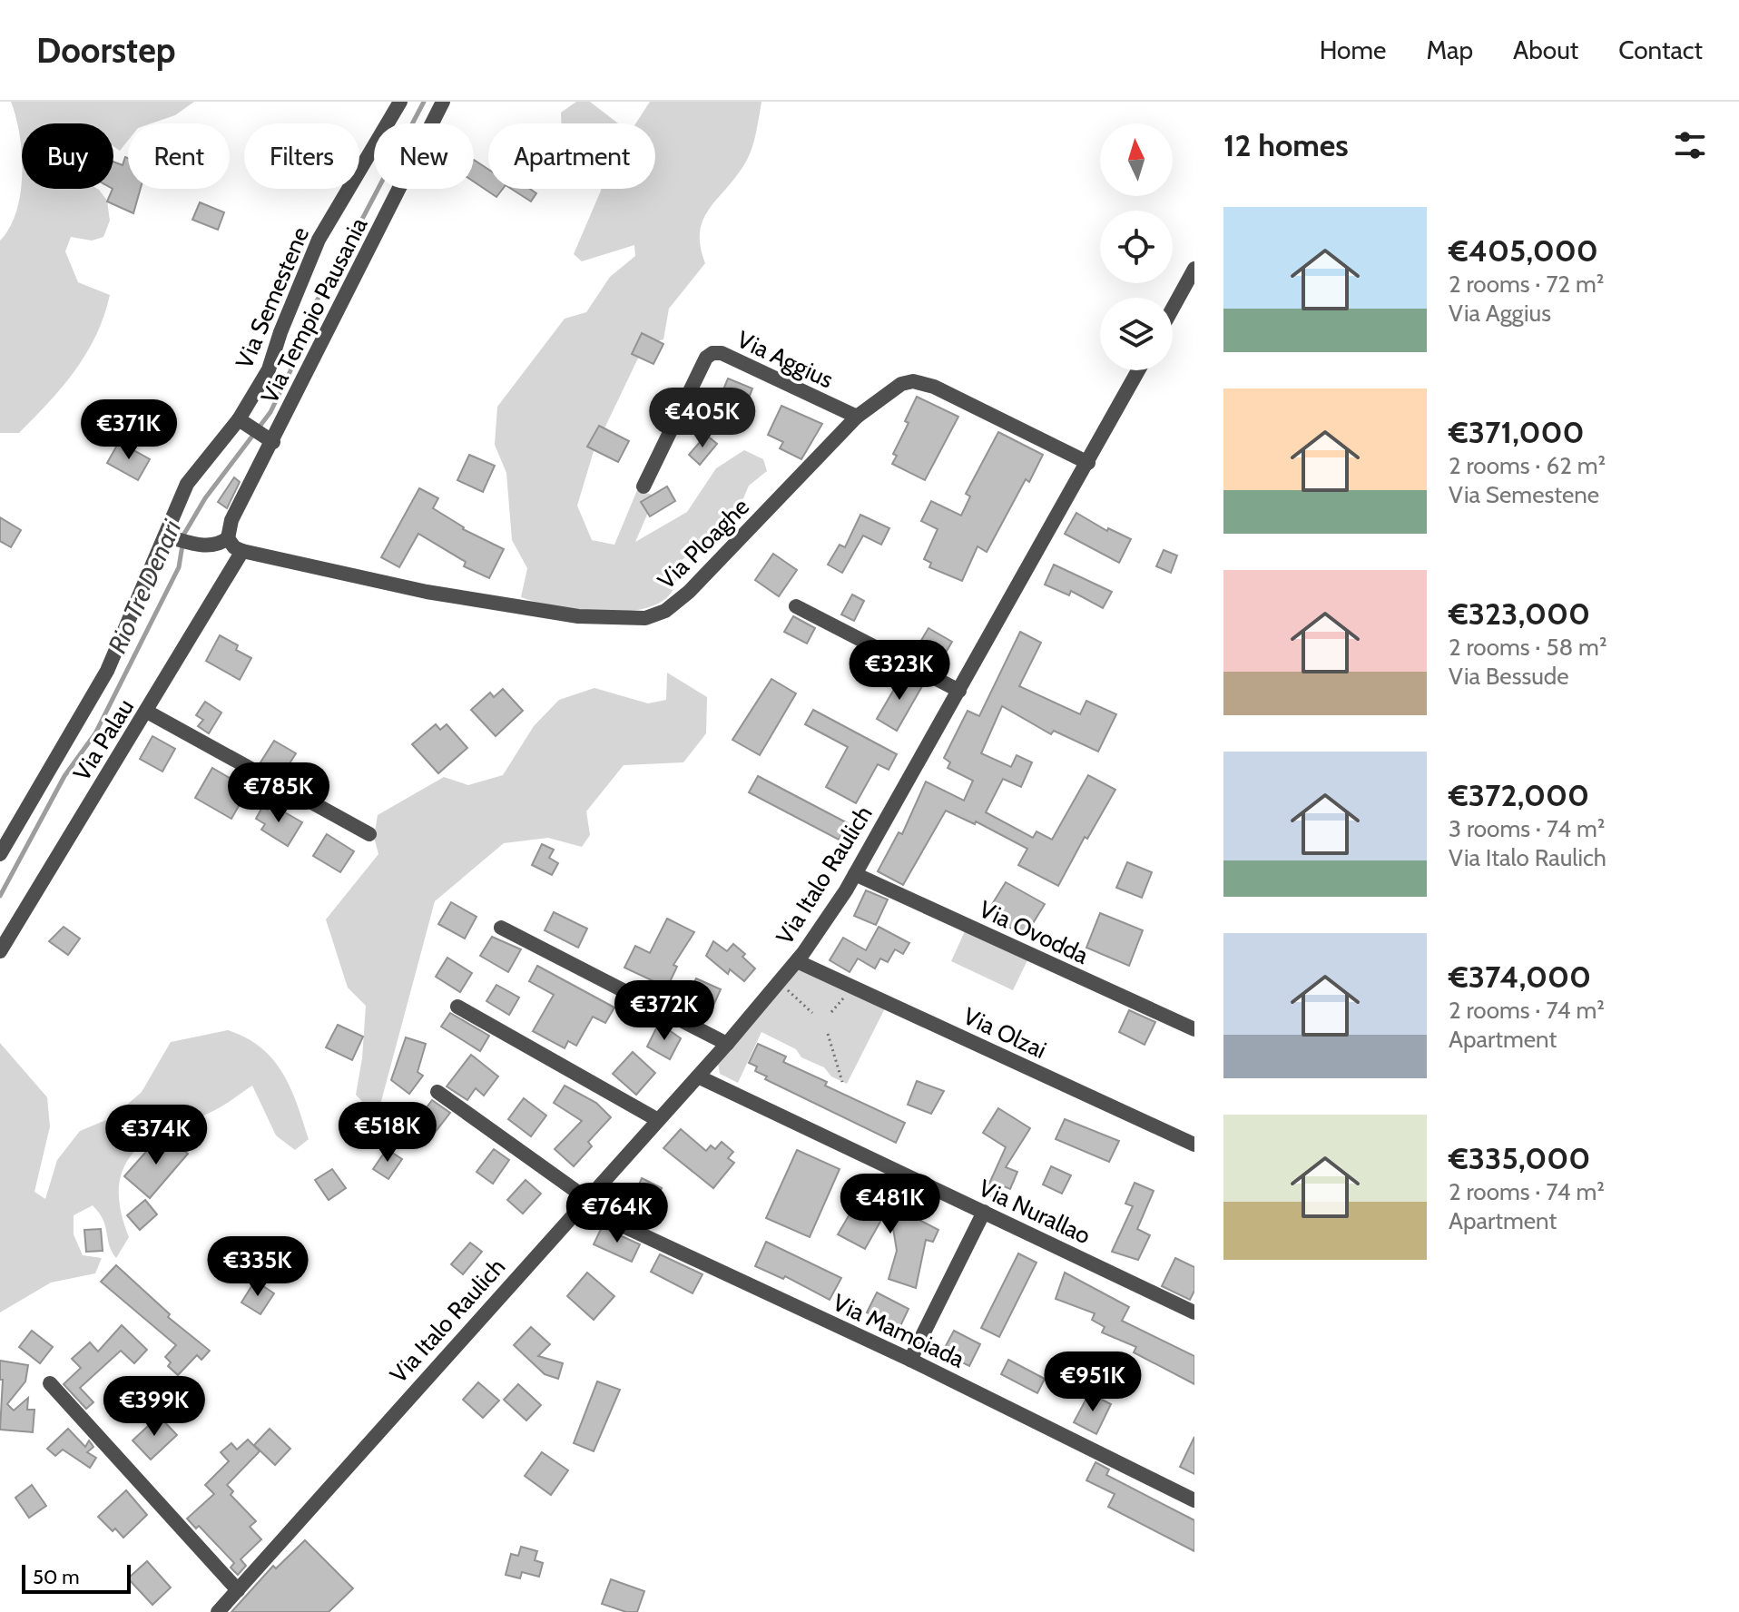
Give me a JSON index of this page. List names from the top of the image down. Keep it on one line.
{"streets":{"street":["Via Semestene","Via Tempio Pausania","Via Aggius","Via Ploaghe","Via Palau","Via Italo Raulich","Via Ovodda","Via Olzai","Via Nurallao","Via Mamoiada"]},"crossings":[["Via Tempio Pausania","Via Ploaghe"],["Via Aggius","Via Ploaghe"],["Via Ploaghe","Via Palau"],["Via Ploaghe","Via Italo Raulich"],["Via Italo Raulich","Via Ovodda"],["Via Italo Raulich","Via Olzai"],["Via Italo Raulich","Via Nurallao"],["Via Italo Raulich","Via Mamoiada"]],"water":["Rio Tre Denari"],"scale_bar":"50 m","north":"top","page":{"header":"Doorstep","nav":["Home","Map","About","Contact"],"heading":"12 homes","chip":["Buy","Rent","Filters","New","Apartment"],"list":[{"name":"€405,000","note":"2 rooms · 72 m² · Via Aggius"},{"name":"€371,000","note":"2 rooms · 62 m² · Via Semestene"},{"name":"€323,000","note":"2 rooms · 58 m² · Via Bessude"},{"name":"€372,000","note":"3 rooms · 74 m² · Via Italo Raulich"},{"name":"€374,000","note":"2 rooms · 74 m² · Apartment"},{"name":"€335,000","note":"2 rooms · 74 m² · Apartment"}],"price":["€405K","€371K","€323K","€785K","€372K","€518K","€374K","€481K","€764K","€335K","€951K","€399K"],"scale":"50 m"}}
